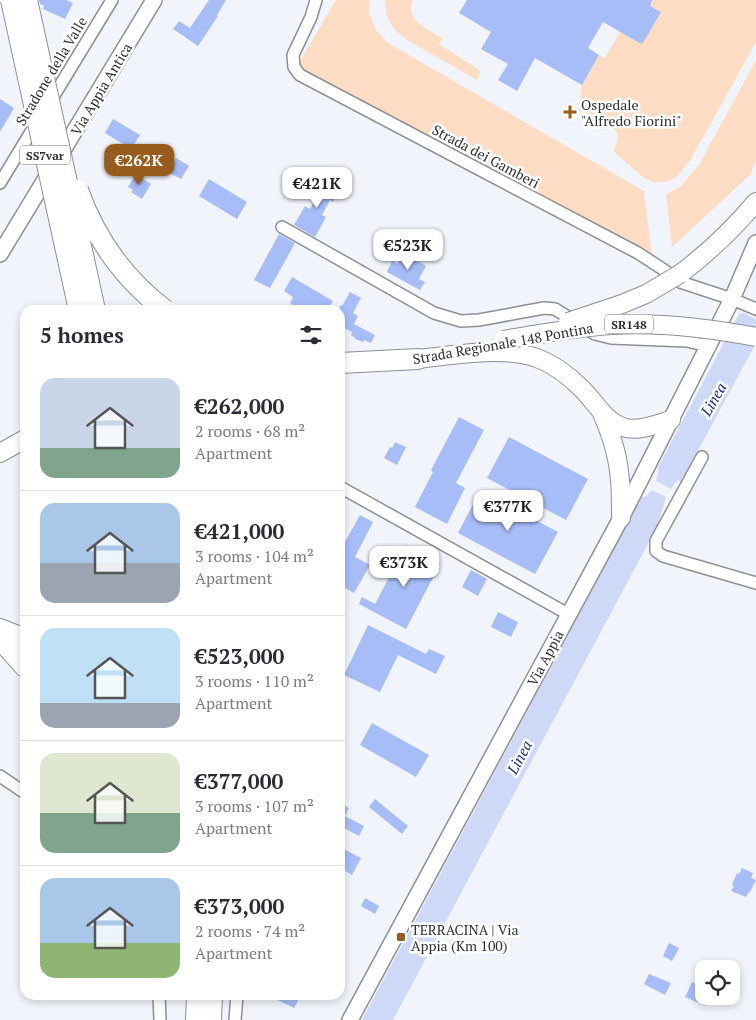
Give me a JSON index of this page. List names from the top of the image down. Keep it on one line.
{"streets":{"highway":["SS7var"],"main road":["Via Appia Antica","SR148","Strada Regionale 148 Pontina","Via Appia"],"street":["Stradone della Valle","Strada dei Gamberi"]},"crossings":[["Strada dei Gamberi","Via Appia"],["SR148","Strada Regionale 148 Pontina"],["SR148","Via Appia"]],"water":["Linea"],"places":{"health":["Ospedale \"Alfredo Fiorini\""],"transit":["TERRACINA | Via Appia (Km 100)"]},"page":{"price":["€262K","€421K","€523K","€377K","€373K"],"heading":"5 homes","list":[{"name":"€262,000","note":"2 rooms · 68 m² · Apartment"},{"name":"€421,000","note":"3 rooms · 104 m² · Apartment"},{"name":"€523,000","note":"3 rooms · 110 m² · Apartment"},{"name":"€377,000","note":"3 rooms · 107 m² · Apartment"},{"name":"€373,000","note":"2 rooms · 74 m² · Apartment"}]}}
